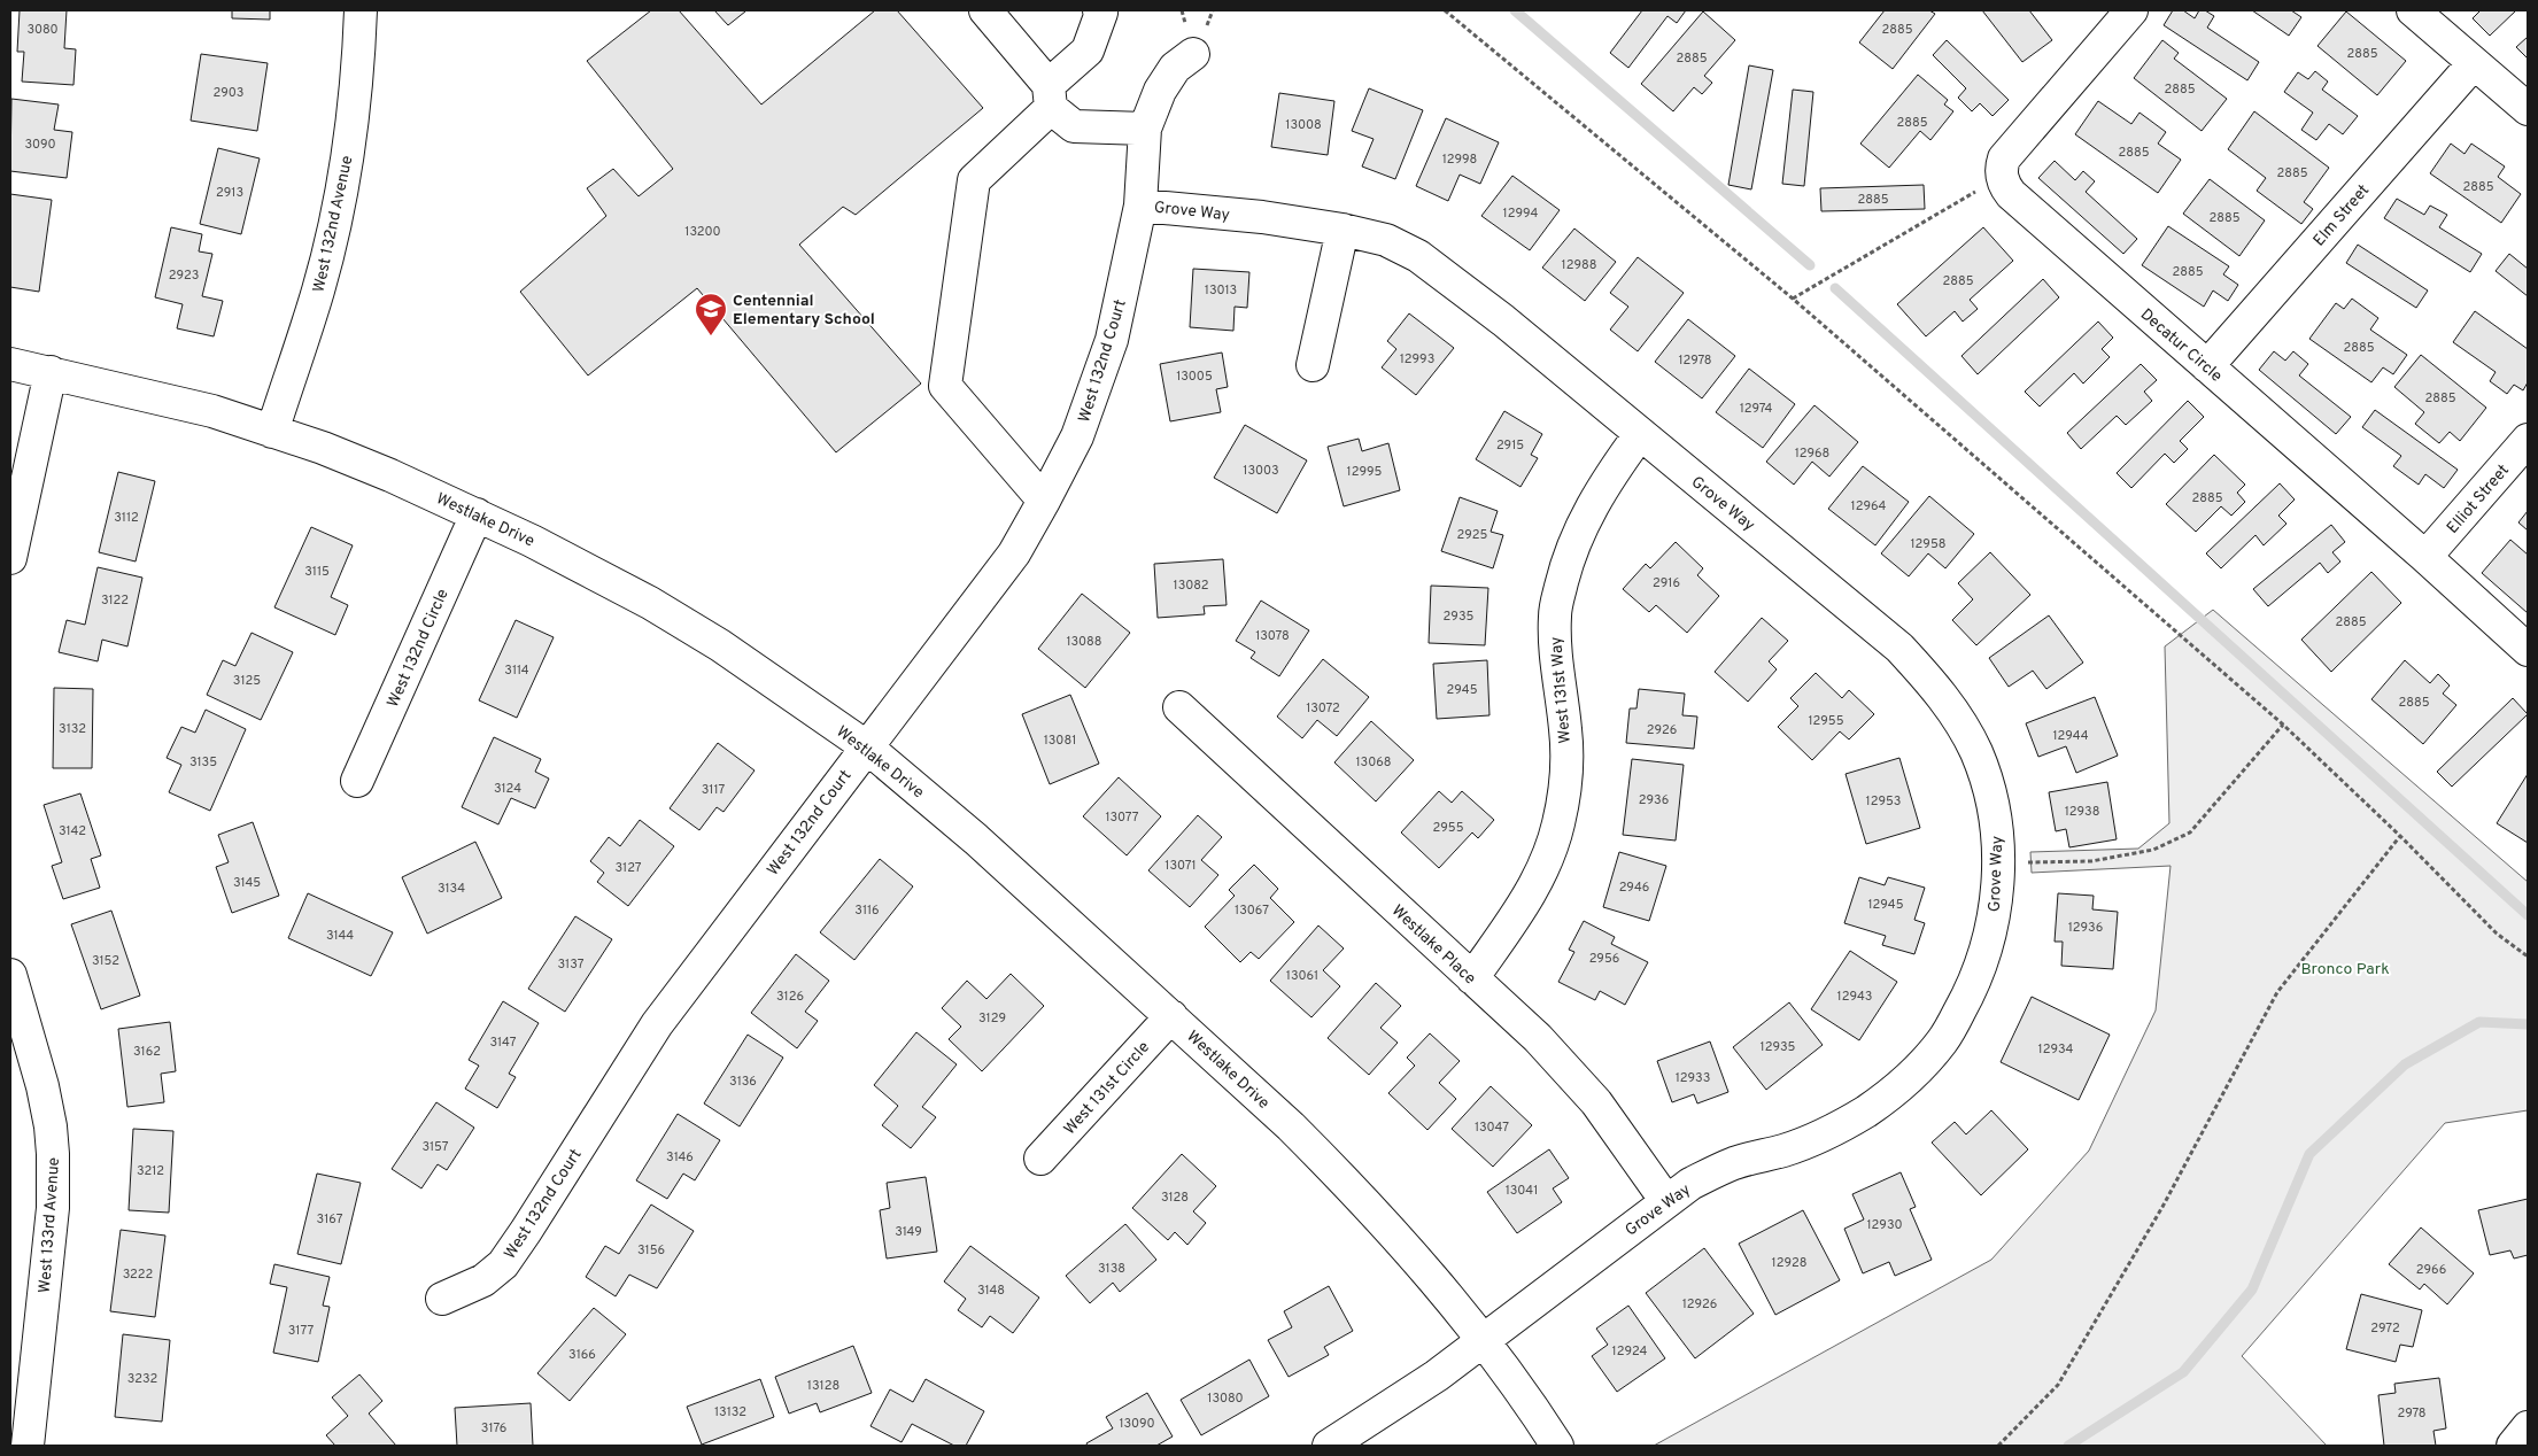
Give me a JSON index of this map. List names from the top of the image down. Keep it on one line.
{"streets":{"street":["Grove Way","Elm Street","West 132nd Avenue","Decatur Circle","West 132nd Court","Elliot Street","Westlake Drive","West 132nd Circle","West 131st Way","Westlake Place","West 131st Circle","West 133rd Avenue"]},"crossings":[["Grove Way","West 132nd Court"],["Grove Way","Westlake Drive"],["Grove Way","West 131st Way"],["Grove Way","Westlake Place"],["Elm Street","Decatur Circle"],["West 132nd Avenue","Westlake Drive"],["Decatur Circle","Elliot Street"],["West 132nd Court","Westlake Drive"],["Westlake Drive","West 132nd Circle"],["Westlake Drive","West 131st Circle"],["West 131st Way","Westlake Place"]],"parks":["Bronco Park"],"places":{"school or university":["Centennial Elementary School"]},"house_numbers":["3080","2885","2885","2885","2885","2903","2885","13008","3090","2885","12998","2885","2885","2913","2885","12994","2885","13200","12988","2885","2923","2885","13013","2885","12993","12978","13005","2885","12974","2915","12968","13003","12995","2885","12964","3112","2925","12958","3115","2916","13082","3122","2935","2885","13078","13088","3114","3125","2945","2885","13072","12955","3132","2926","12944","13081","3135","13068","3124","3117","2936","12953","12938","13077","2955","3142","13071","3127","3145","2946","3134","12945","3116","13067","12936","3144","2956","3152","3137","13061","3126","12943","3129","3147","12935","12934","3162","12933","3136","13047","3157","3146","3212","13041","3128","3167","12930","3149","3156","12928","3138","2966","3222","3148","12926","2972","3177","12924","3166","3232","13128","13080","13132","2978","13090","3176"]}
